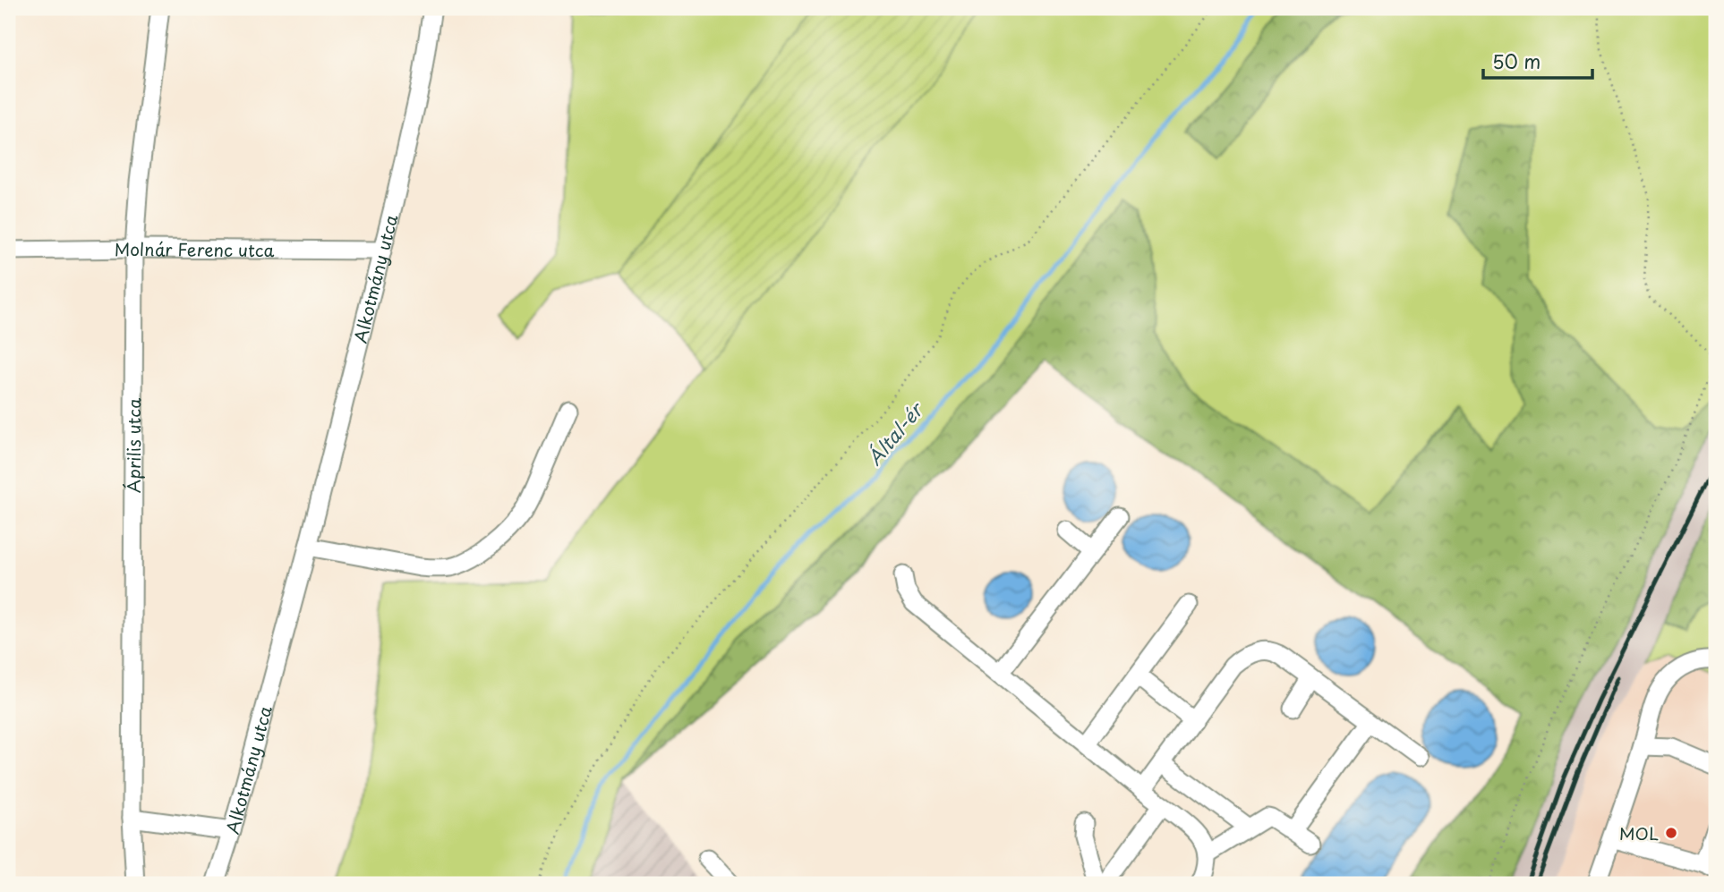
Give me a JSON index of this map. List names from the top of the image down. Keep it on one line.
{"streets":{"street":["Molnár Ferenc utca","Alkotmány utca","Április utca"]},"crossings":[["Molnár Ferenc utca","Alkotmány utca"],["Molnár Ferenc utca","Április utca"]],"water":["Által-ér"],"places":["MOL"],"scale_bar":"50 m"}
